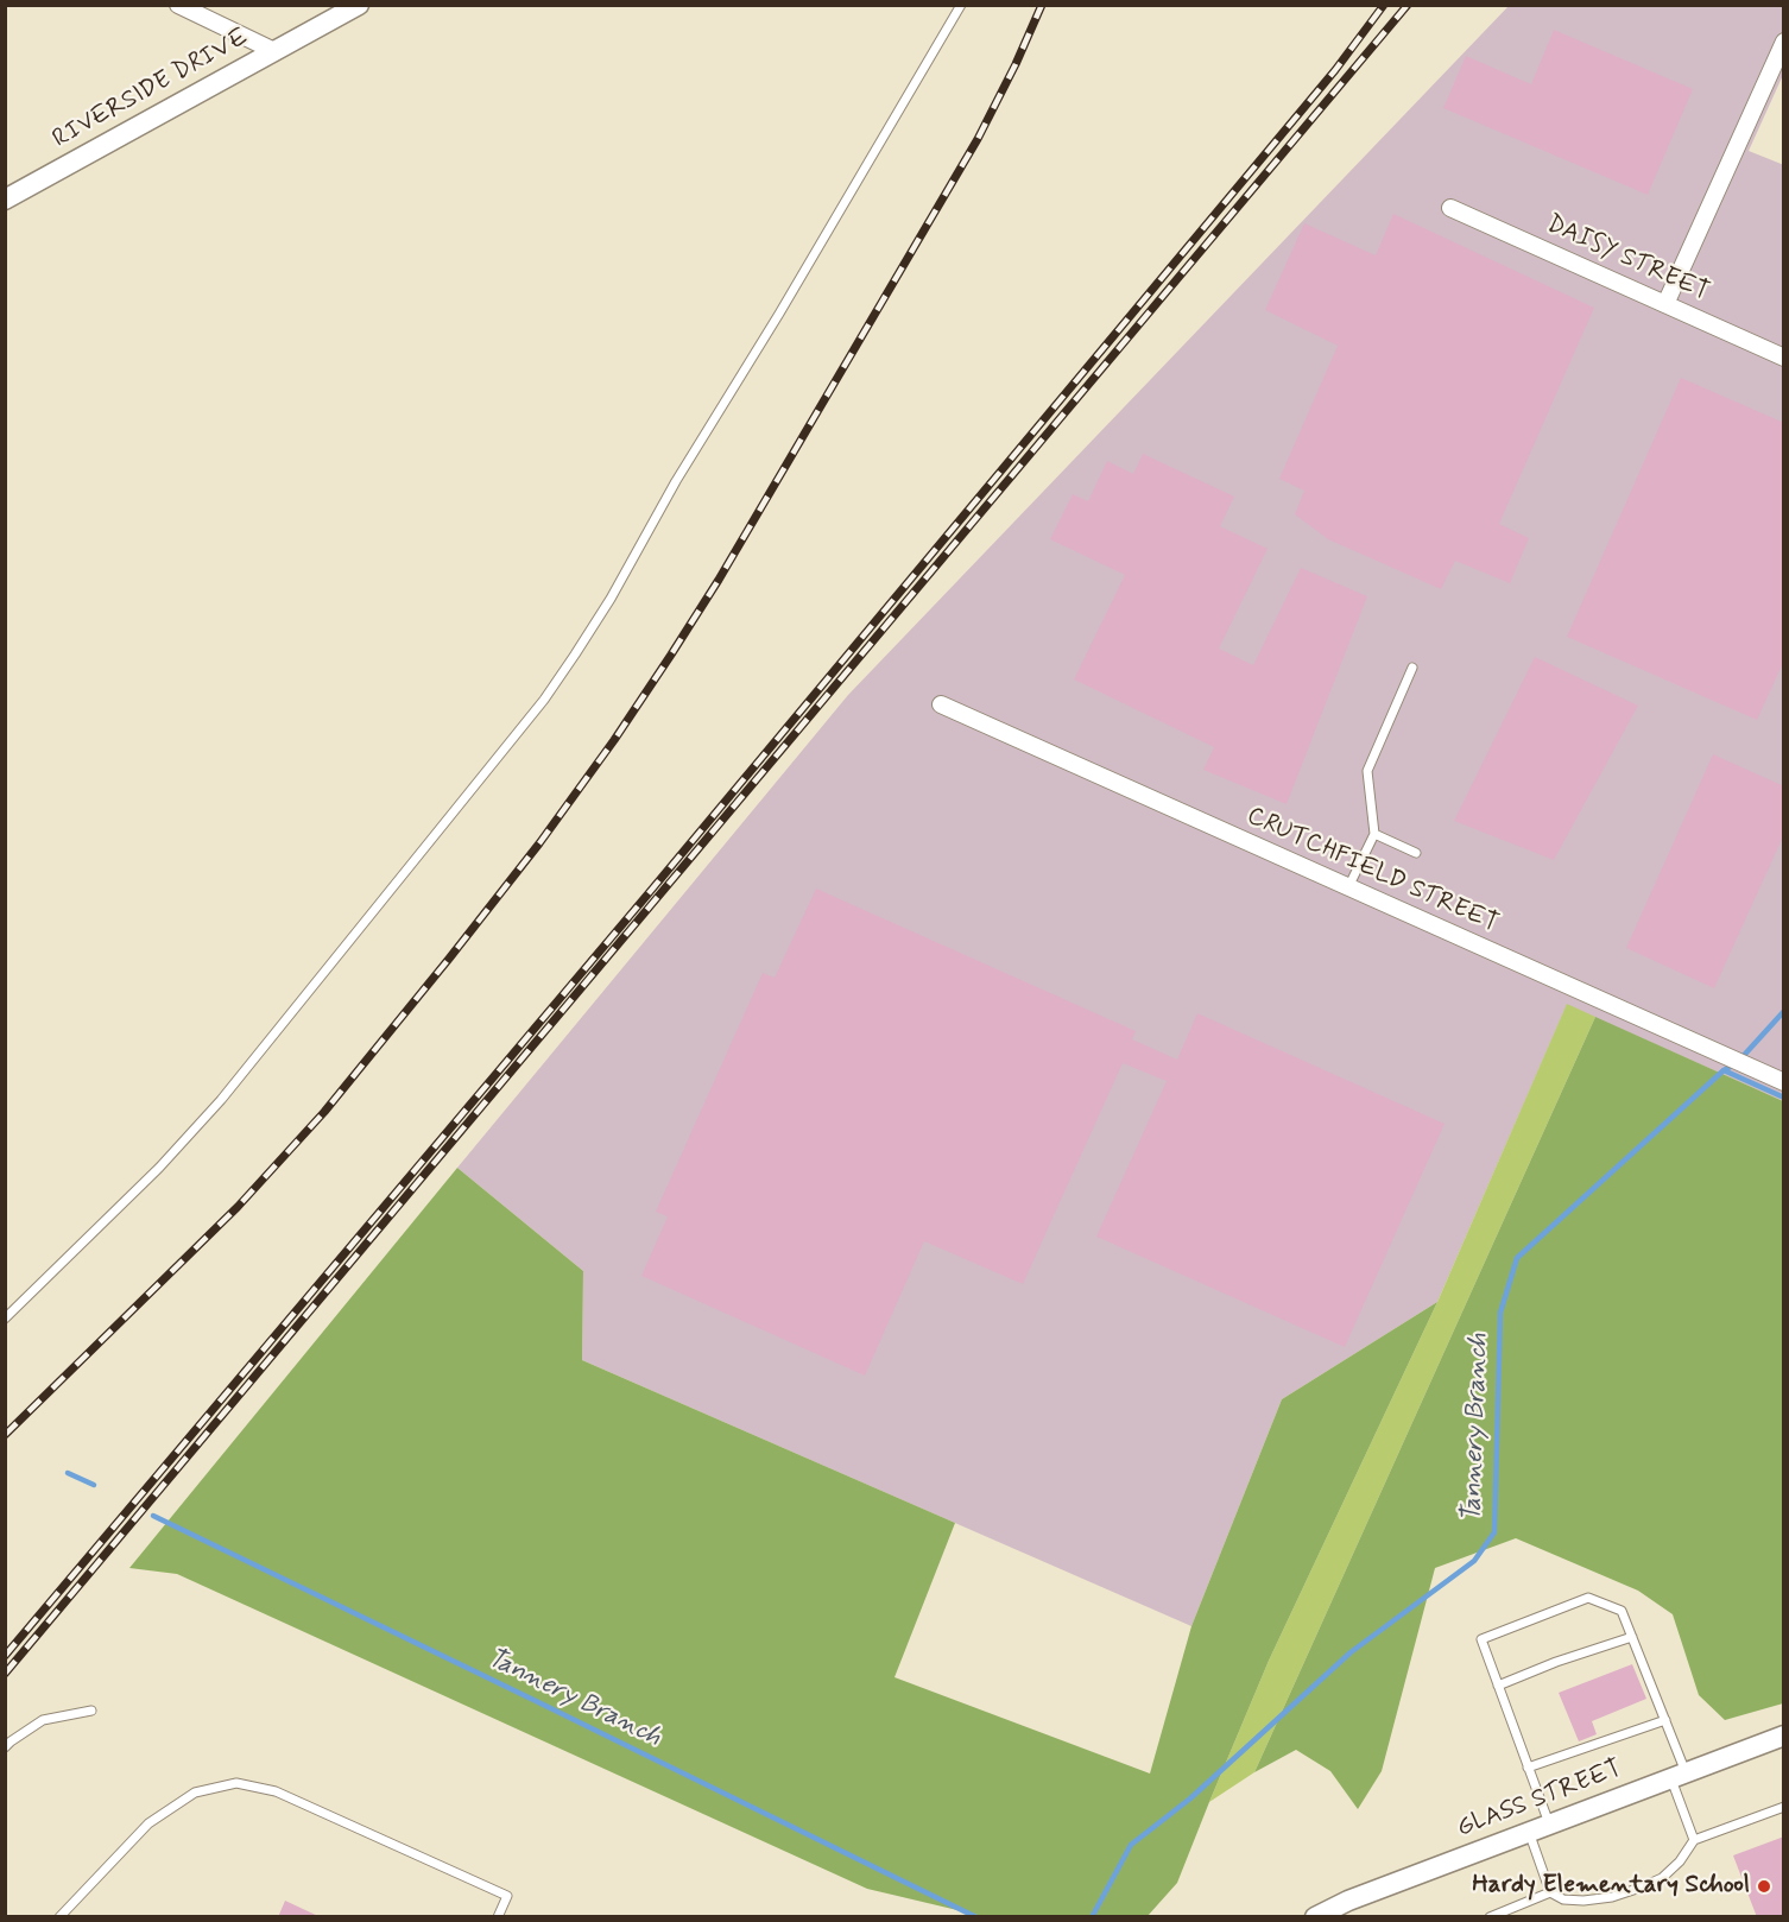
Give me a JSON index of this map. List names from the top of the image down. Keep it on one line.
{"streets":{"street":["RIVERSIDE DRIVE","DAISY STREET","CRUTCHFIELD STREET","GLASS STREET"]},"water":["Tannery Branch"],"places":["Hardy Elementary School"]}
